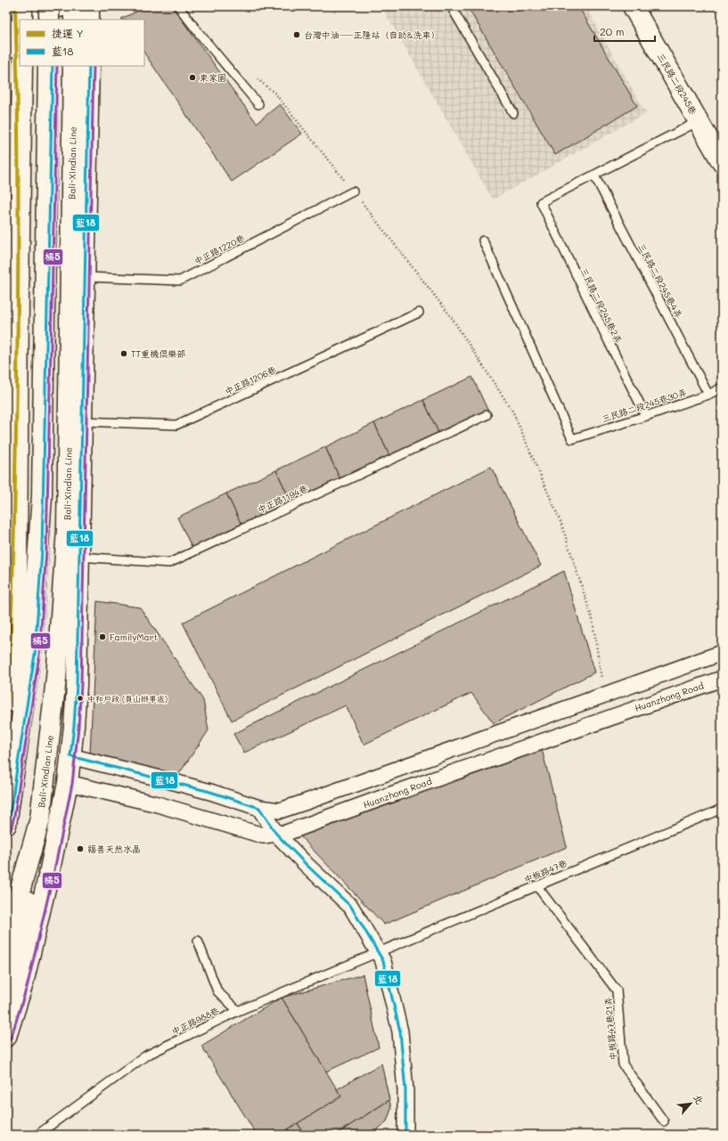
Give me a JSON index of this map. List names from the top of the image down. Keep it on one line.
{"streets":{"main road":["三民路二段245巷","Bali-Xindian Line"],"street":["Huanzhong Road"],"lane":["中正路1220巷","三民路二段245巷4弄","三民路二段245巷2弄","中正路1206巷","三民路二段245巷30弄","中正路1194巷","中板路47巷","中正路988巷","中板路47巷21弄"]},"crossings":[["三民路二段245巷4弄","三民路二段245巷2弄"],["三民路二段245巷4弄","三民路二段245巷30弄"],["三民路二段245巷2弄","三民路二段245巷30弄"],["中板路47巷","中正路988巷"],["中板路47巷","中板路47巷21弄"]],"places":["台灣中油—正隆站（自助&洗車）","東家園","TT重機俱樂部","FamilyMart","中和戶政 (員山辦事處)","福善天然水晶"],"lines":["metro line Y","transit line 藍18","transit line 橘5"],"legend":["捷運 Y","藍18"],"scale_bar":"20 m","north":"top right"}
